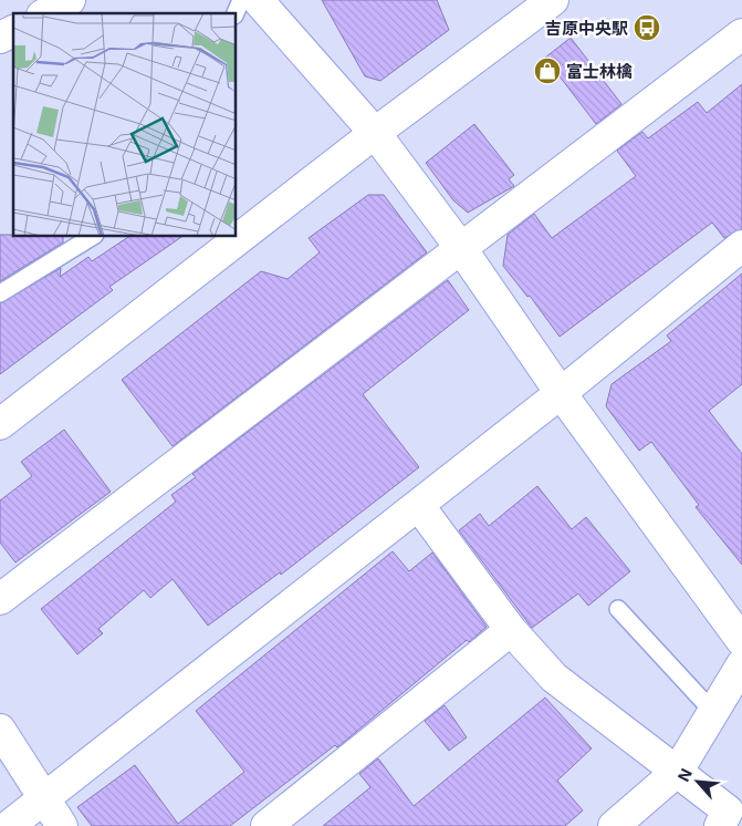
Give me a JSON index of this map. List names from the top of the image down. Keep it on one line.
{"places":{"bus stop":["吉原中央駅"],"shop":["富士林檎"]},"north":"top left"}
